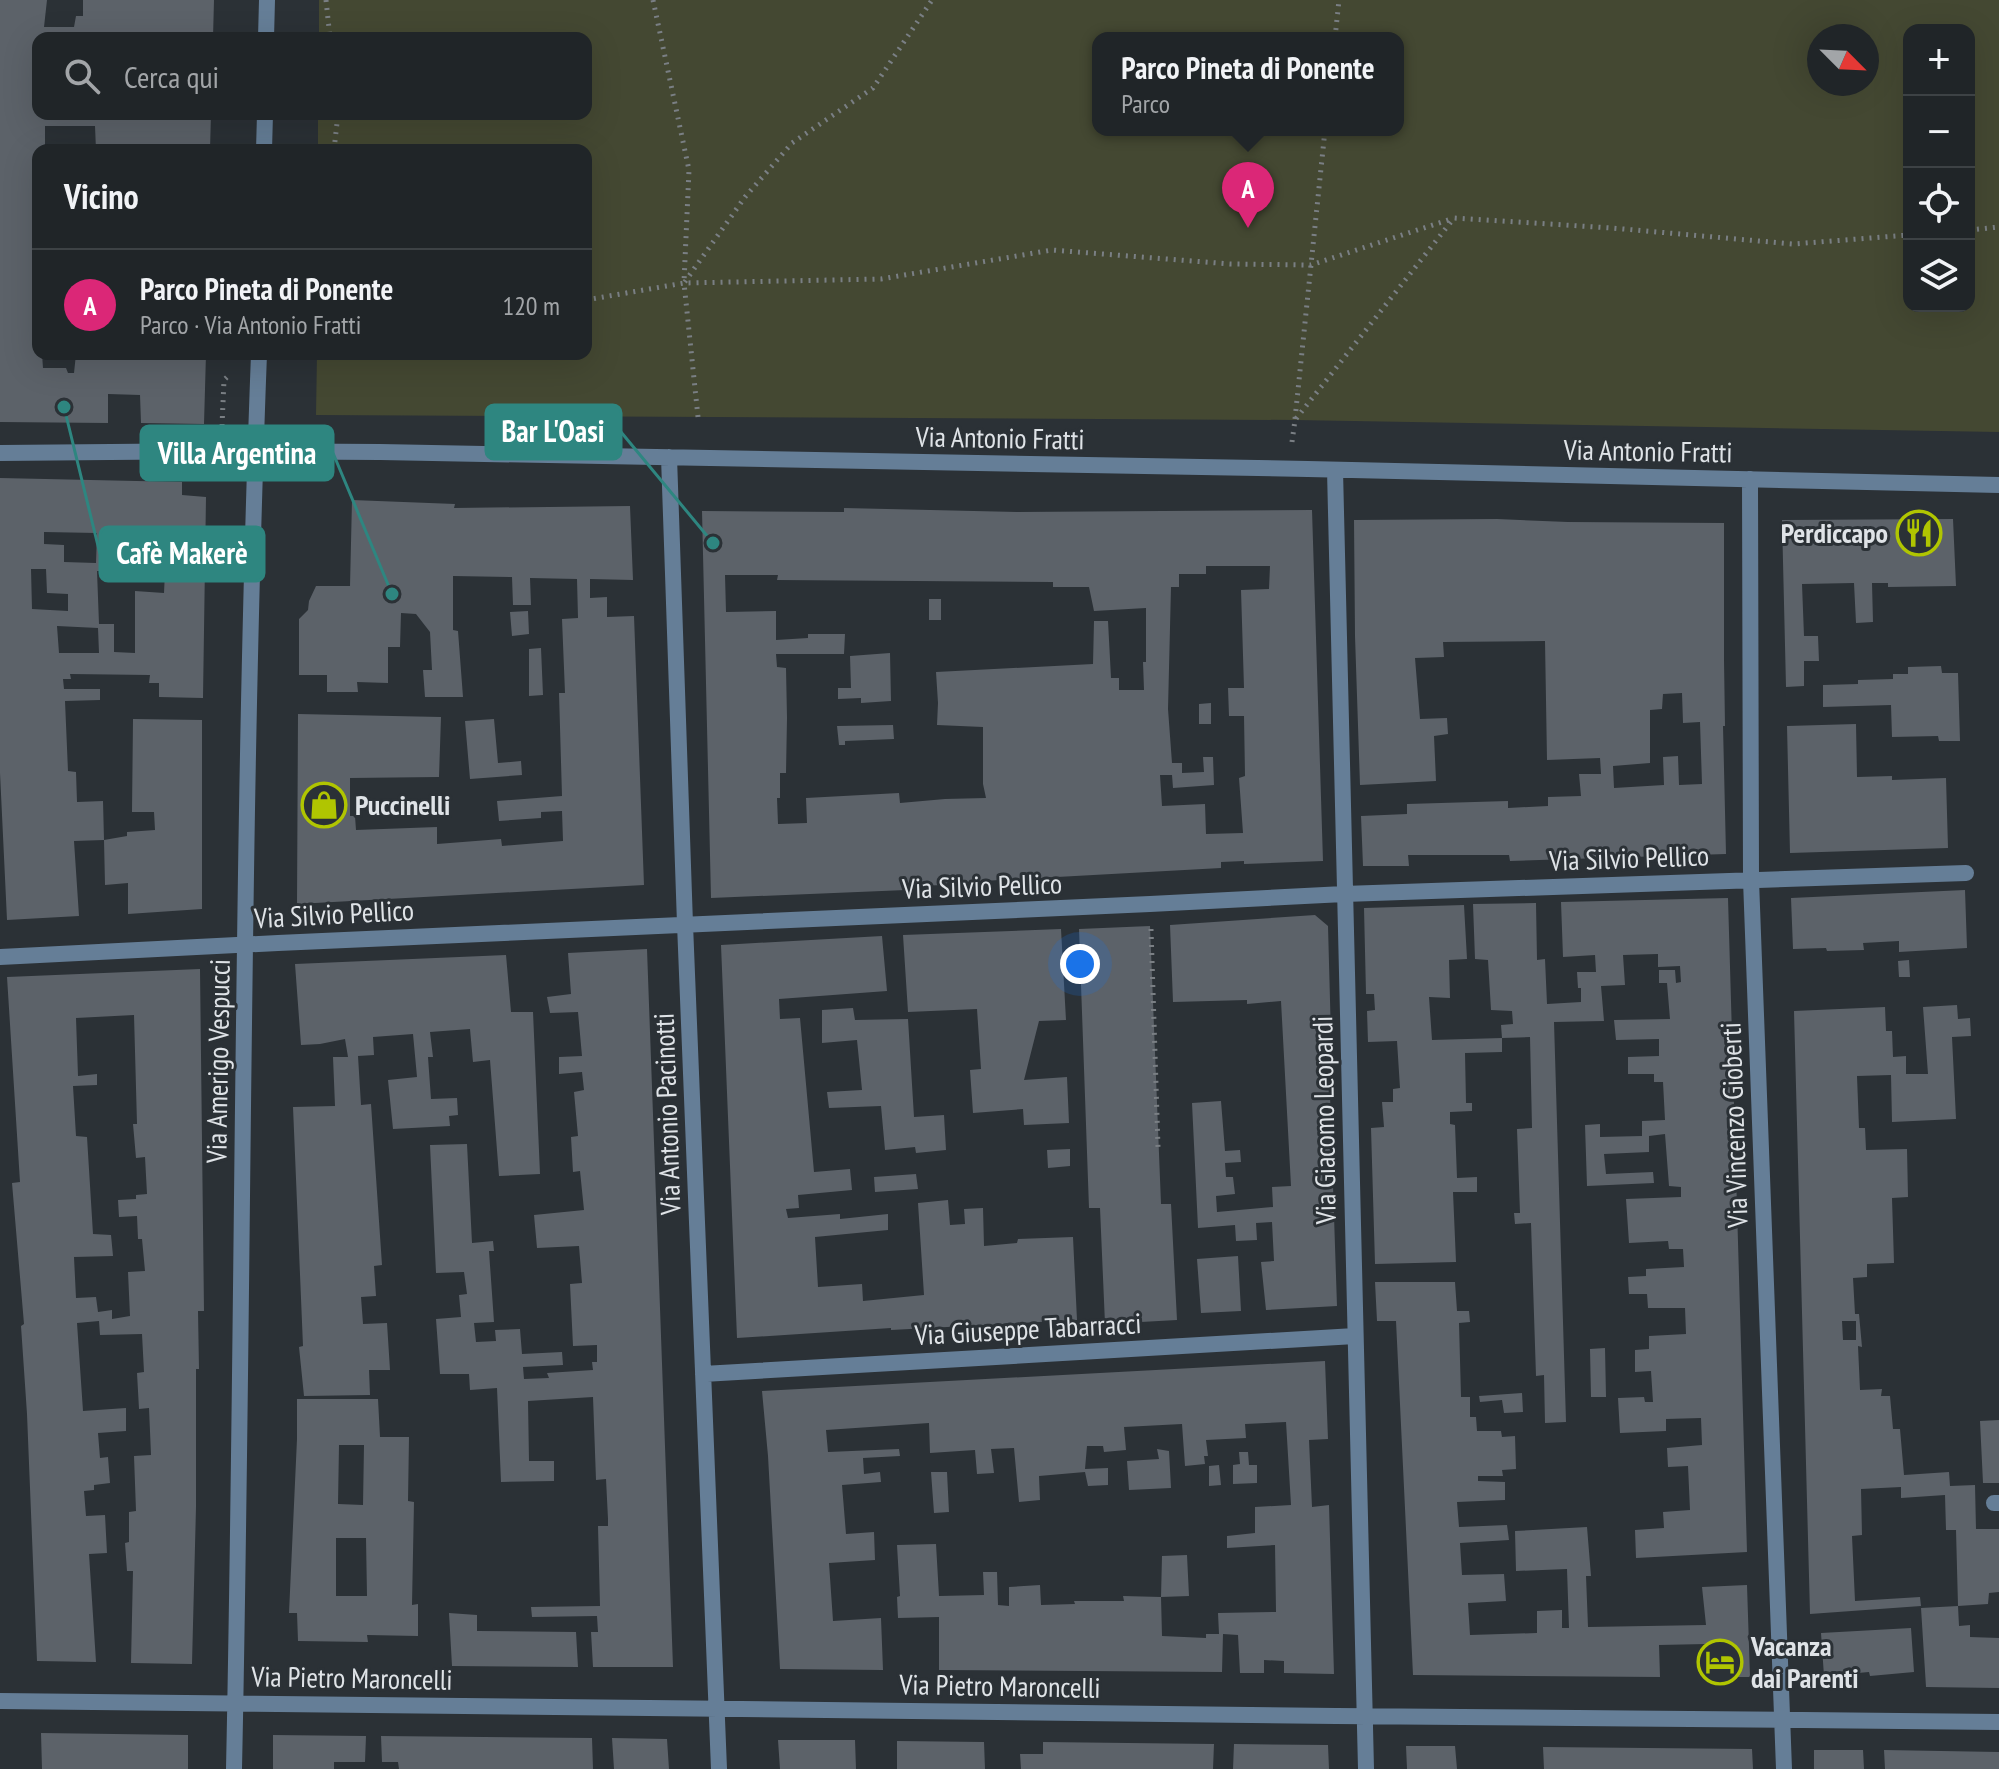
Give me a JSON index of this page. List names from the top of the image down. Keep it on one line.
{"streets":{"street":["Via Antonio Fratti","Via Silvio Pellico","Via Amerigo Vespucci","Via Antonio Pacinotti","Via Giacomo Leopardi","Via Vincenzo Gioberti","Via Giuseppe Tabarracci","Via Pietro Maroncelli"]},"crossings":[["Via Antonio Fratti","Via Amerigo Vespucci"],["Via Antonio Fratti","Via Antonio Pacinotti"],["Via Antonio Fratti","Via Giacomo Leopardi"],["Via Antonio Fratti","Via Vincenzo Gioberti"],["Via Silvio Pellico","Via Amerigo Vespucci"],["Via Silvio Pellico","Via Antonio Pacinotti"],["Via Silvio Pellico","Via Giacomo Leopardi"],["Via Silvio Pellico","Via Vincenzo Gioberti"],["Via Amerigo Vespucci","Via Pietro Maroncelli"],["Via Antonio Pacinotti","Via Giuseppe Tabarracci"],["Via Antonio Pacinotti","Via Pietro Maroncelli"],["Via Giacomo Leopardi","Via Giuseppe Tabarracci"],["Via Giacomo Leopardi","Via Pietro Maroncelli"],["Via Vincenzo Gioberti","Via Pietro Maroncelli"]],"places":{"other":["Cafè Makerè","Bar L'Oasi","Villa Argentina"],"restaurant":["Perdiccapo"],"shop":["Puccinelli"],"hotel":["Vacanza dai Parenti"]},"north":"bottom right","page":{"map_buttons":["+","−"],"popup":["Parco Pineta di Ponente","Parco"],"search":"Cerca qui","heading":"Vicino","pins":"A","list":[{"mark":"A","name":"Parco Pineta di Ponente","note":"Parco · Via Antonio Fratti","value":"120 m"}]}}
